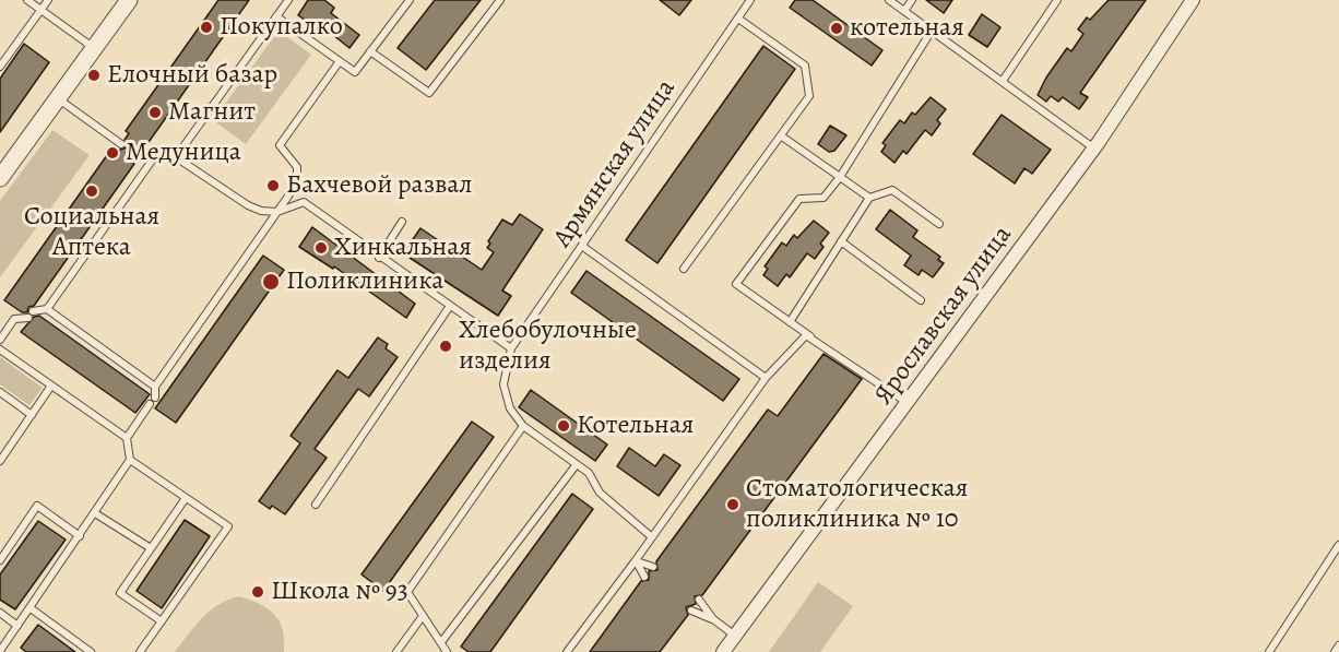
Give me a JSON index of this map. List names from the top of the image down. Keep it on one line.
{"streets":{"street":["Ярославская улица"],"lane":["Армянская улица"]},"places":["Покупалко","котельная","Елочный базар","Магнит","Медуница","Бахчевой развал","Социальная Аптека","Хинкальная","Поликлиника","Хлебобулочные изделия","Котельная","Стоматологическая поликлиника № 10","Школа № 93"]}
